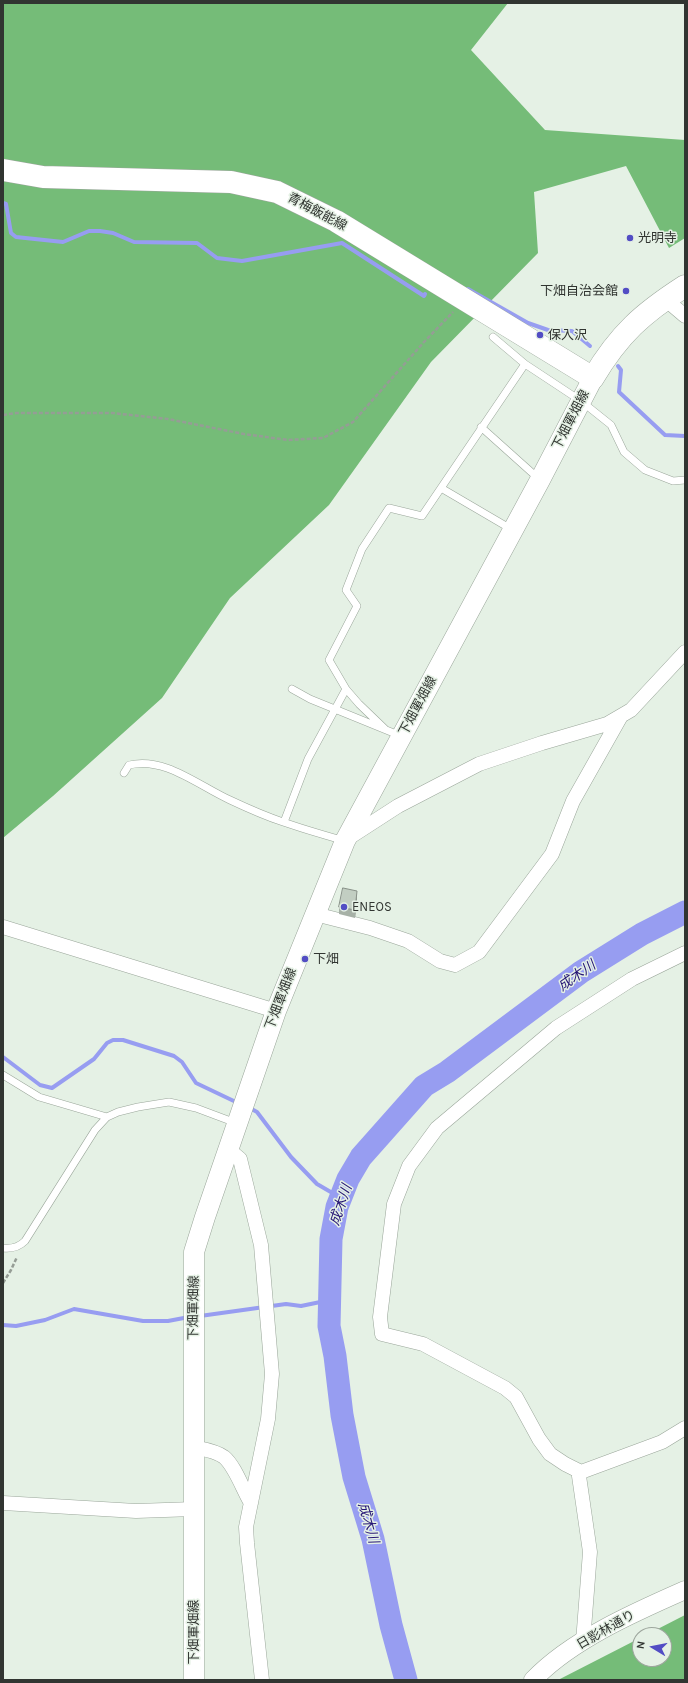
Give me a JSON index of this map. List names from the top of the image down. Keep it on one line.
{"streets":{"main road":["青梅飯能線","下畑軍畑線"],"street":["日影林通り"]},"crossings":[["青梅飯能線","下畑軍畑線"]],"water":["成木川"],"places":["光明寺","下畑自治会館","保入沢","ENEOS","下畑"],"north":"left"}
